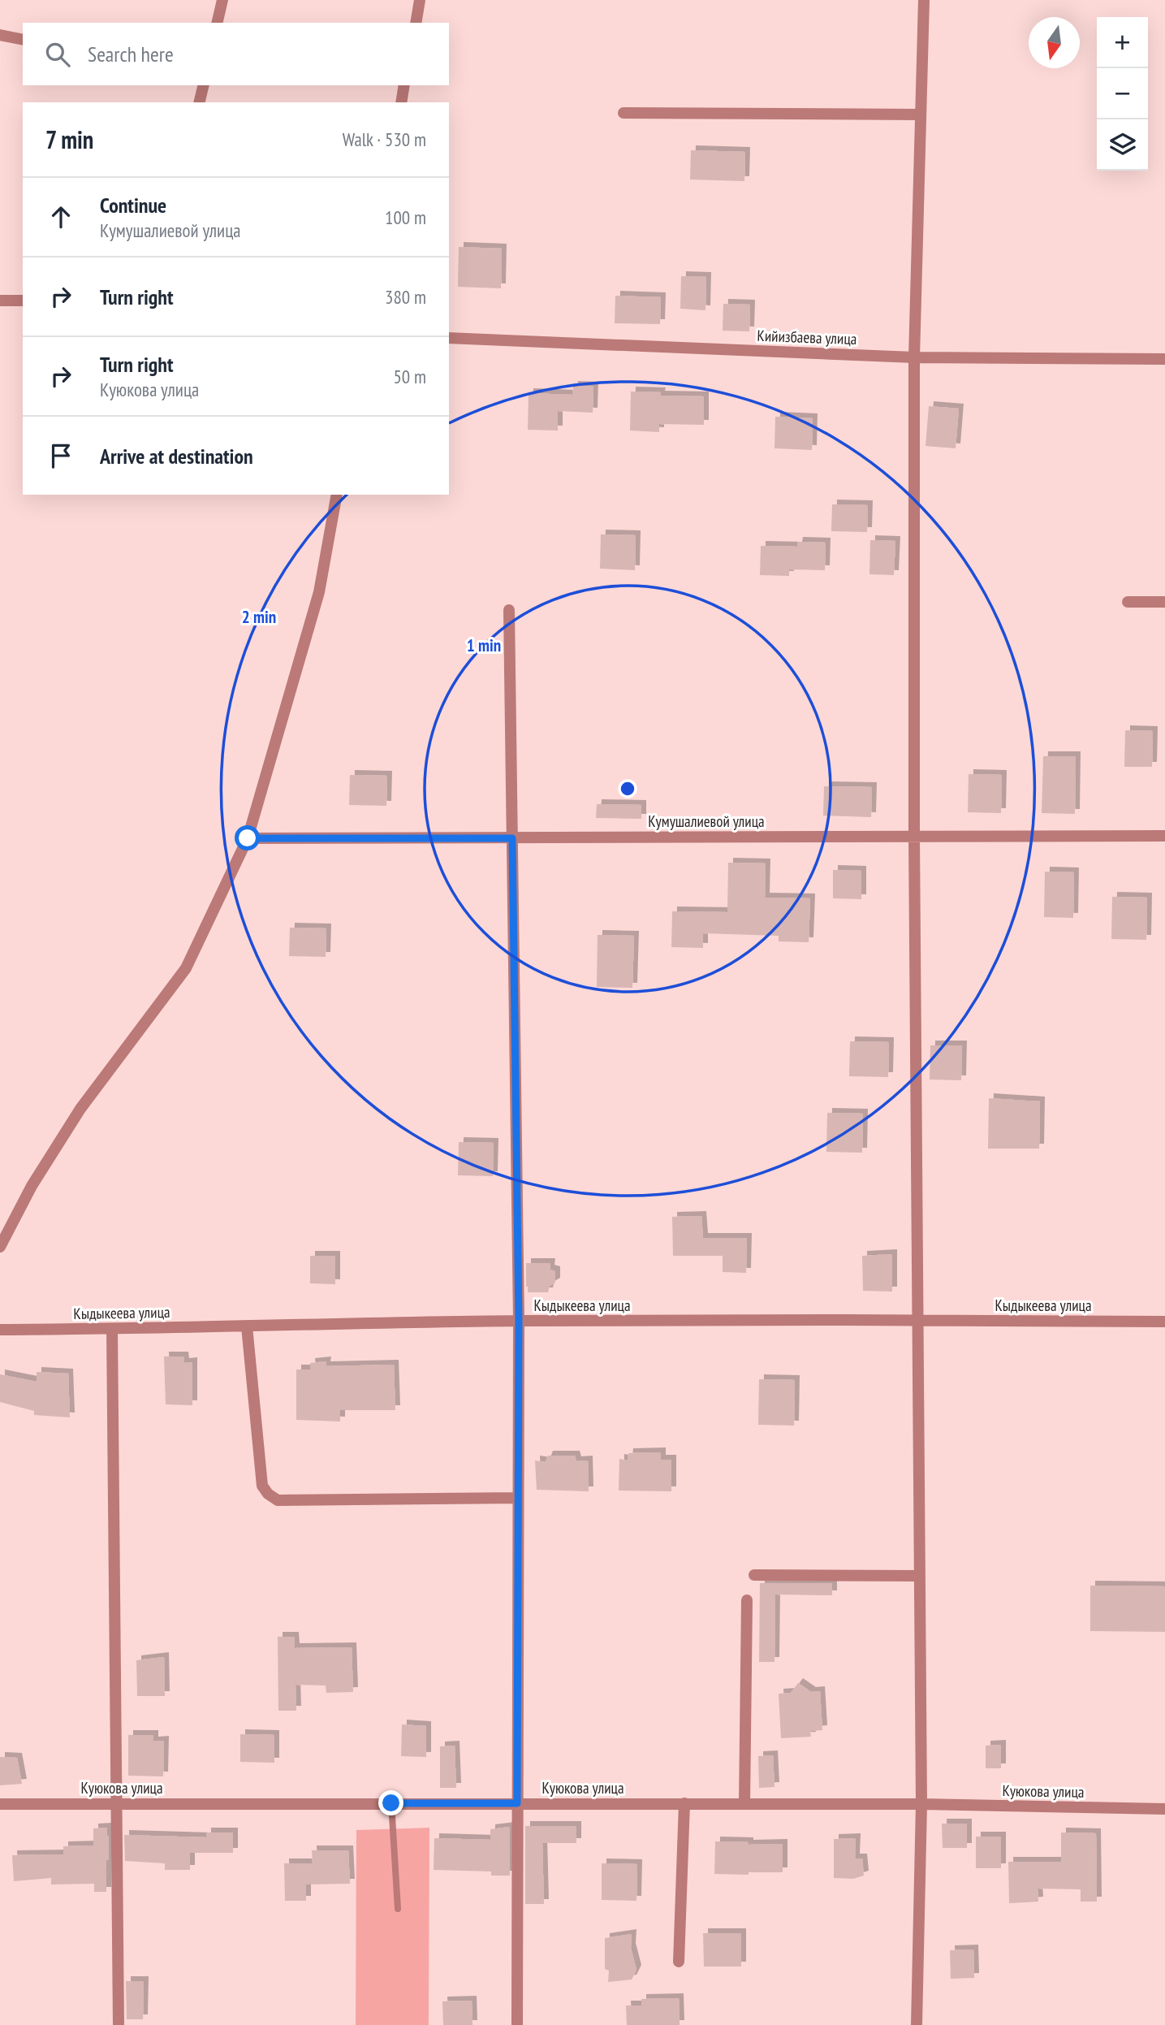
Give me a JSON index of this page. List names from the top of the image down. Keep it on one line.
{"streets":{"street":["Кийизбаева улица","Кумушалиевой улица","Кыдыкеева улица","Куюкова улица"]},"north":"bottom","page":{"map_buttons":["+","−"],"search":"Search here","heading":["7 min","Walk · 530 m"],"list":[["Continue","Кумушалиевой улица","100 m"],["Turn right","380 m"],["Turn right","Куюкова улица","50 m"],"Arrive at destination"]},"rings":["2 min","1 min"]}
